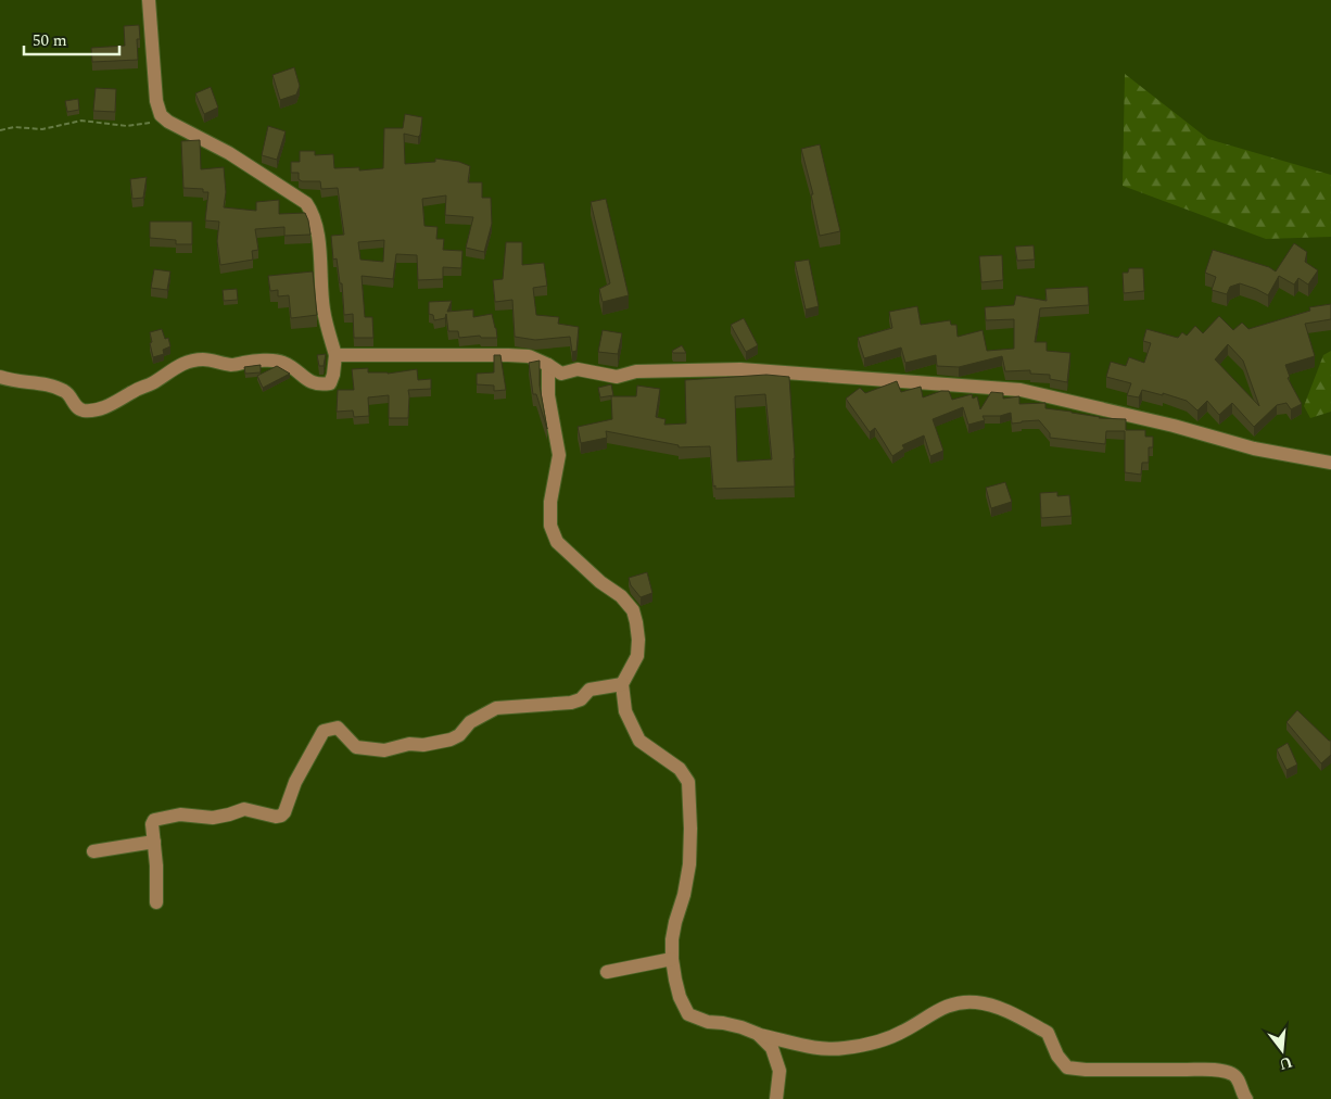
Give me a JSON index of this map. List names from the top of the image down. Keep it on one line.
{"scale_bar":"50 m","north":"bottom"}
